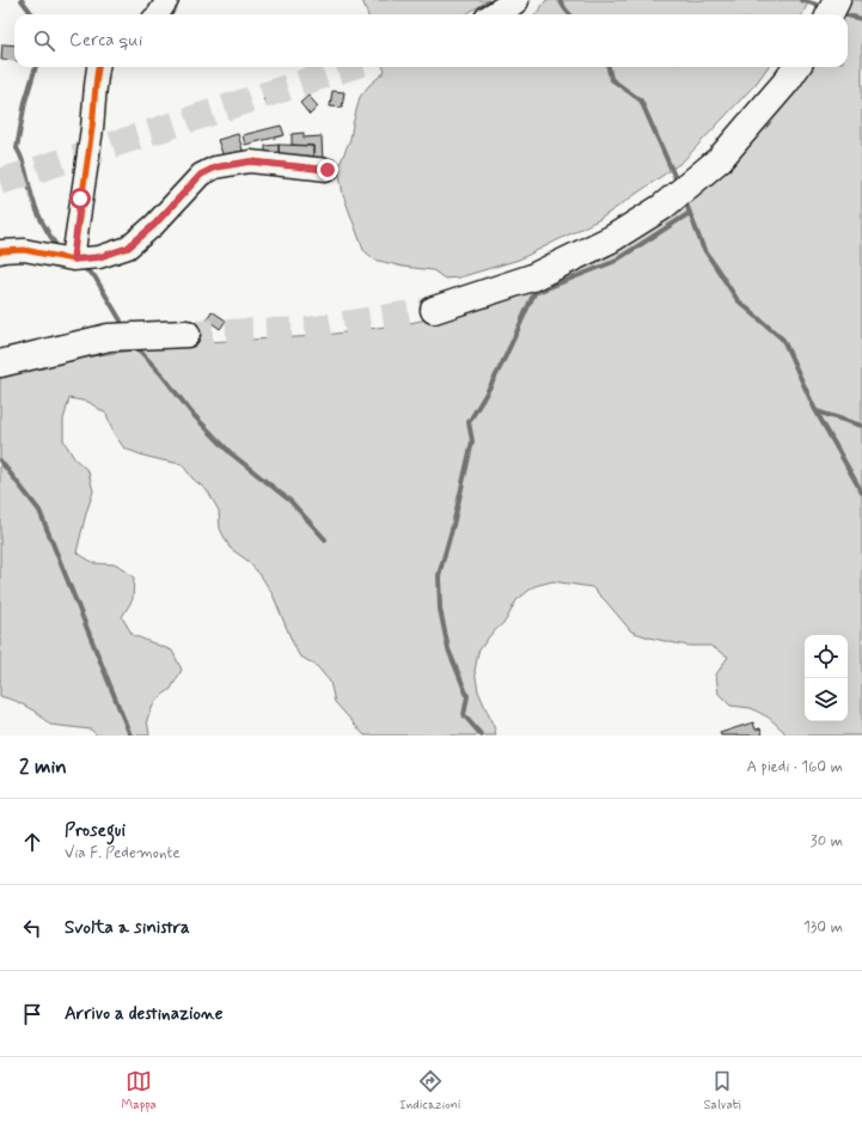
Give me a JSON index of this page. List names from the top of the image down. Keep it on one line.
{"page":{"search":"Cerca qui","heading":["2 min","A piedi · 160 m"],"list":[["Prosegui","Via F. Pedemonte","30 m"],["Svolta a sinistra","130 m"],"Arrivo a destinazione"],"nav":["Mappa","Indicazioni","Salvati"]}}
